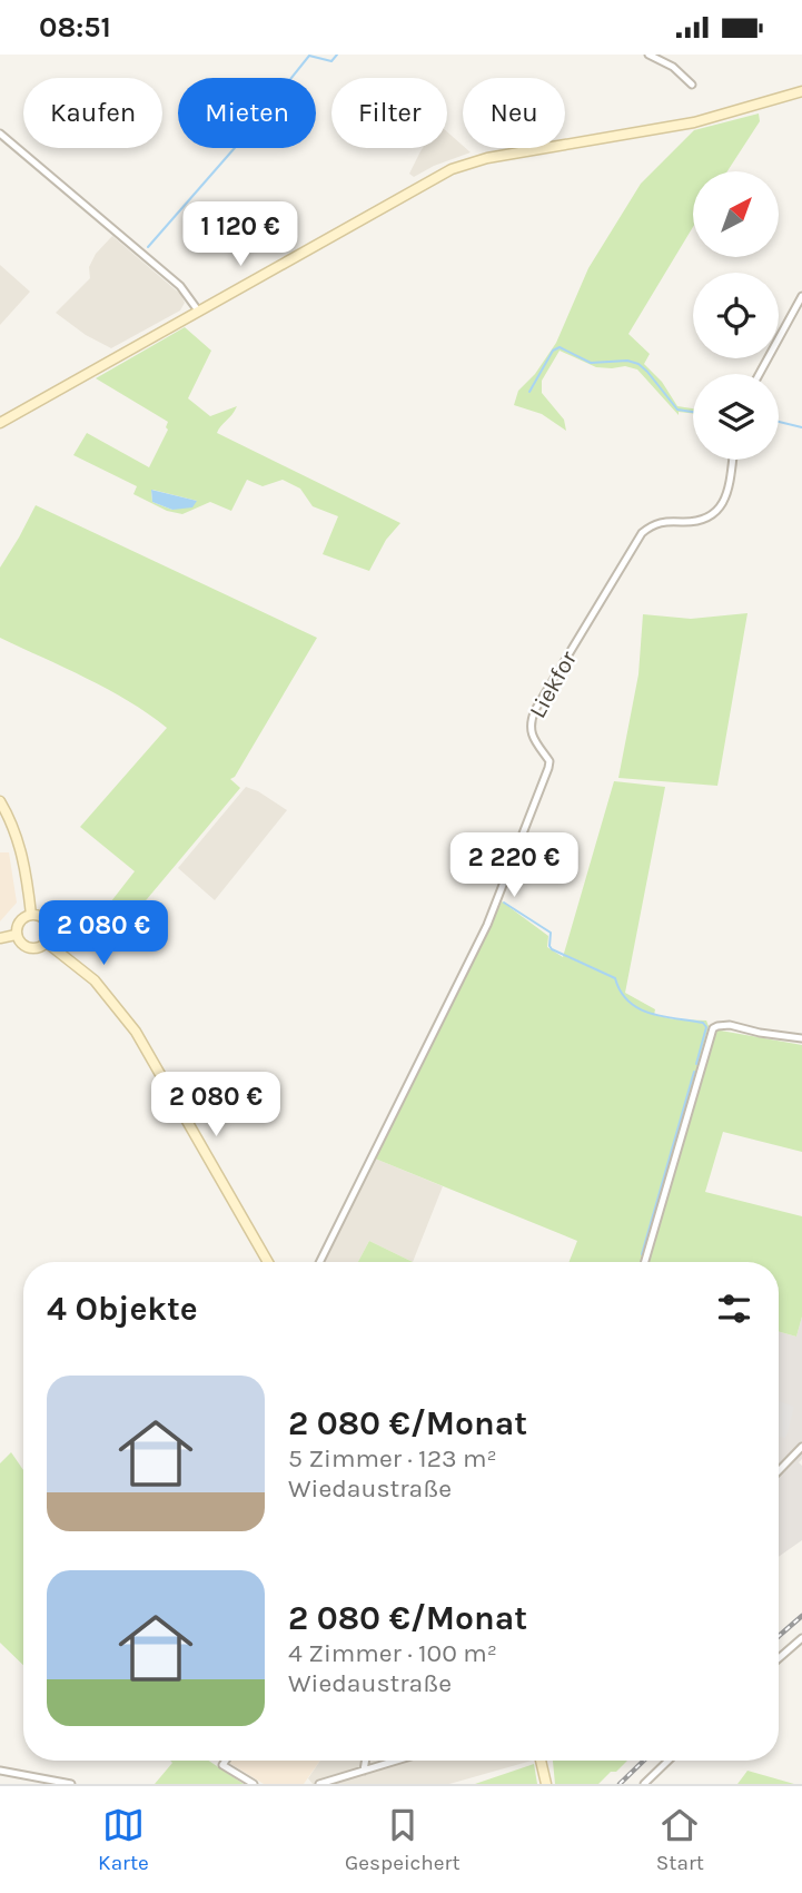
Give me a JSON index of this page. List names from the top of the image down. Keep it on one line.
{"streets":{"street":["Liekfor"]},"north":"top right","page":{"status":"08:51","chip":["Kaufen","Mieten","Filter","Neu"],"price":["1 120 €","2 220 €","2 080 €","2 080 €"],"heading":"4 Objekte","list":[{"name":"2 080 €/Monat","note":"5 Zimmer · 123 m² · Wiedaustraße"},{"name":"2 080 €/Monat","note":"4 Zimmer · 100 m² · Wiedaustraße"}],"tabs":["Karte","Gespeichert","Start"]}}
